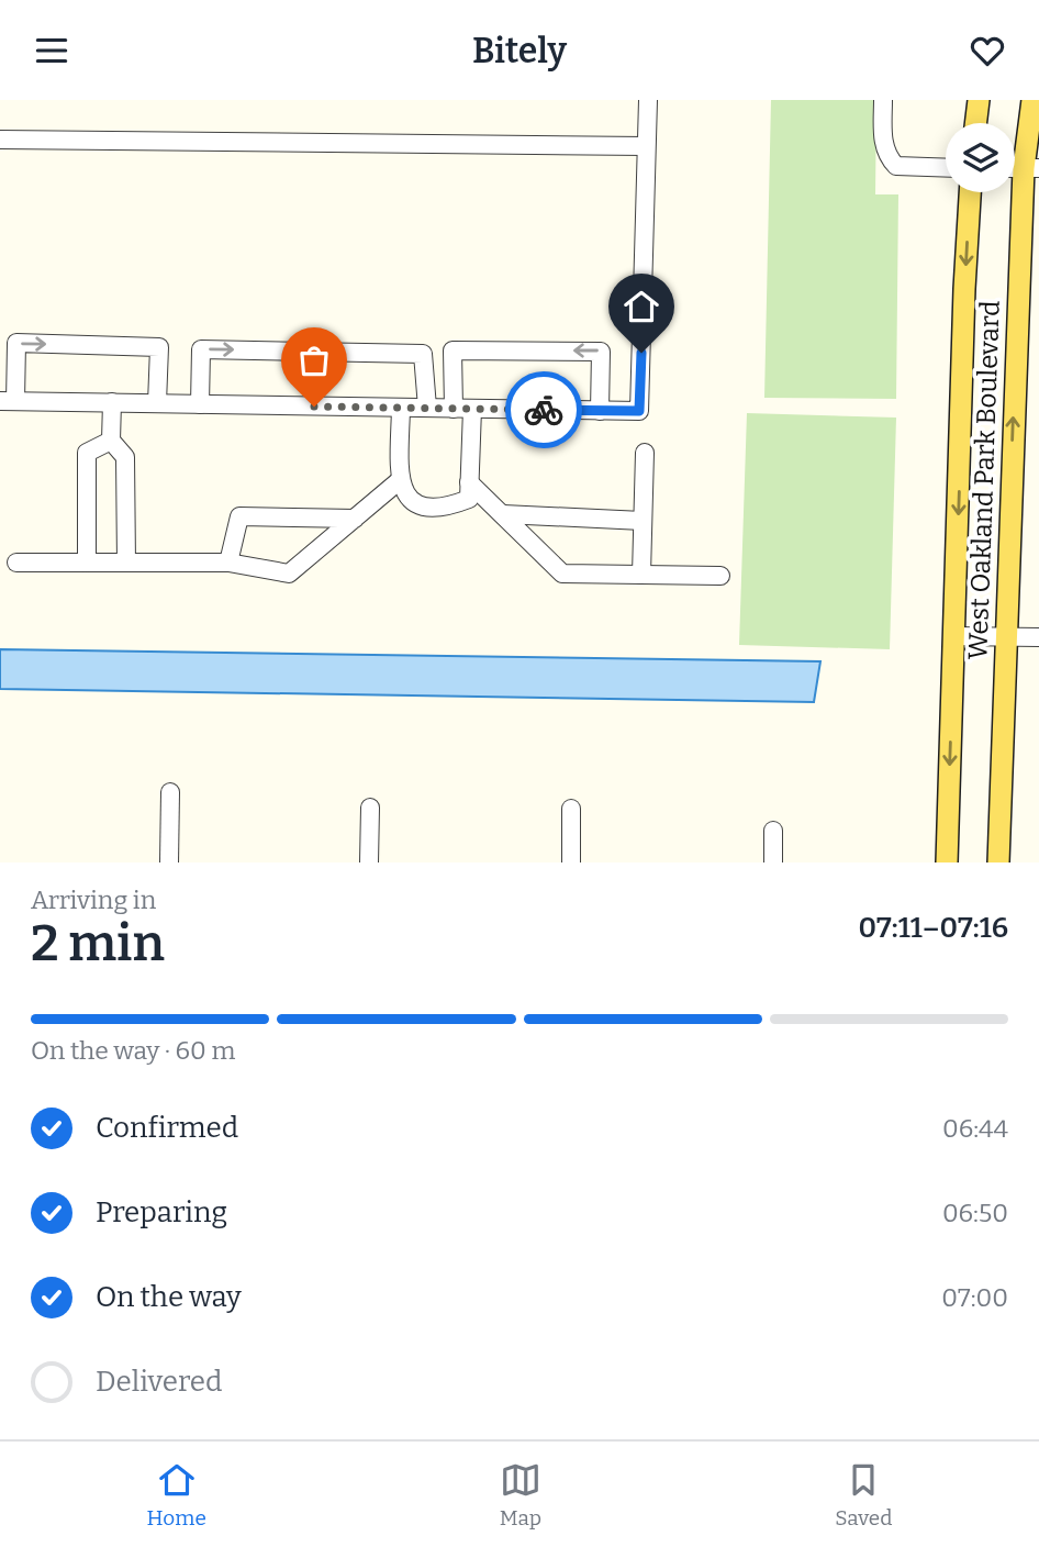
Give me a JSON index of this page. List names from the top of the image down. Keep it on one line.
{"streets":{"main road":["West Oakland Park Boulevard"]},"page":{"header":"Bitely","heading":["2 min","Arriving in","07:11–07:16"],"bar":"On the way · 60 m","list":[["Confirmed","06:44"],["Preparing","06:50"],["On the way","07:00"],"Delivered"],"tabs":["Home","Map","Saved"]}}
